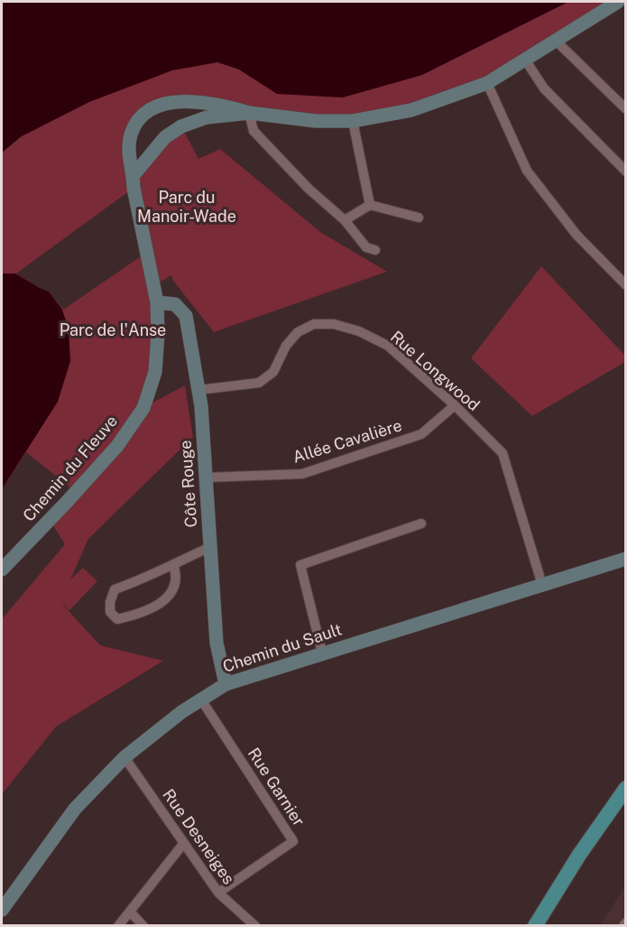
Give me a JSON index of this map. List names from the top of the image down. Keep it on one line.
{"streets":{"street":["Rue Longwood","Allée Cavalière","Chemin du Fleuve","Côte Rouge","Chemin du Sault","Rue Garnier","Rue Desneiges"]},"crossings":[["Rue Longwood","Allée Cavalière"],["Rue Longwood","Côte Rouge"],["Rue Longwood","Chemin du Sault"],["Allée Cavalière","Côte Rouge"],["Chemin du Fleuve","Côte Rouge"],["Côte Rouge","Chemin du Sault"],["Chemin du Sault","Rue Garnier"],["Chemin du Sault","Rue Desneiges"],["Rue Garnier","Rue Desneiges"]],"parks":["Parc du Manoir-Wade","Parc de l'Anse"]}
